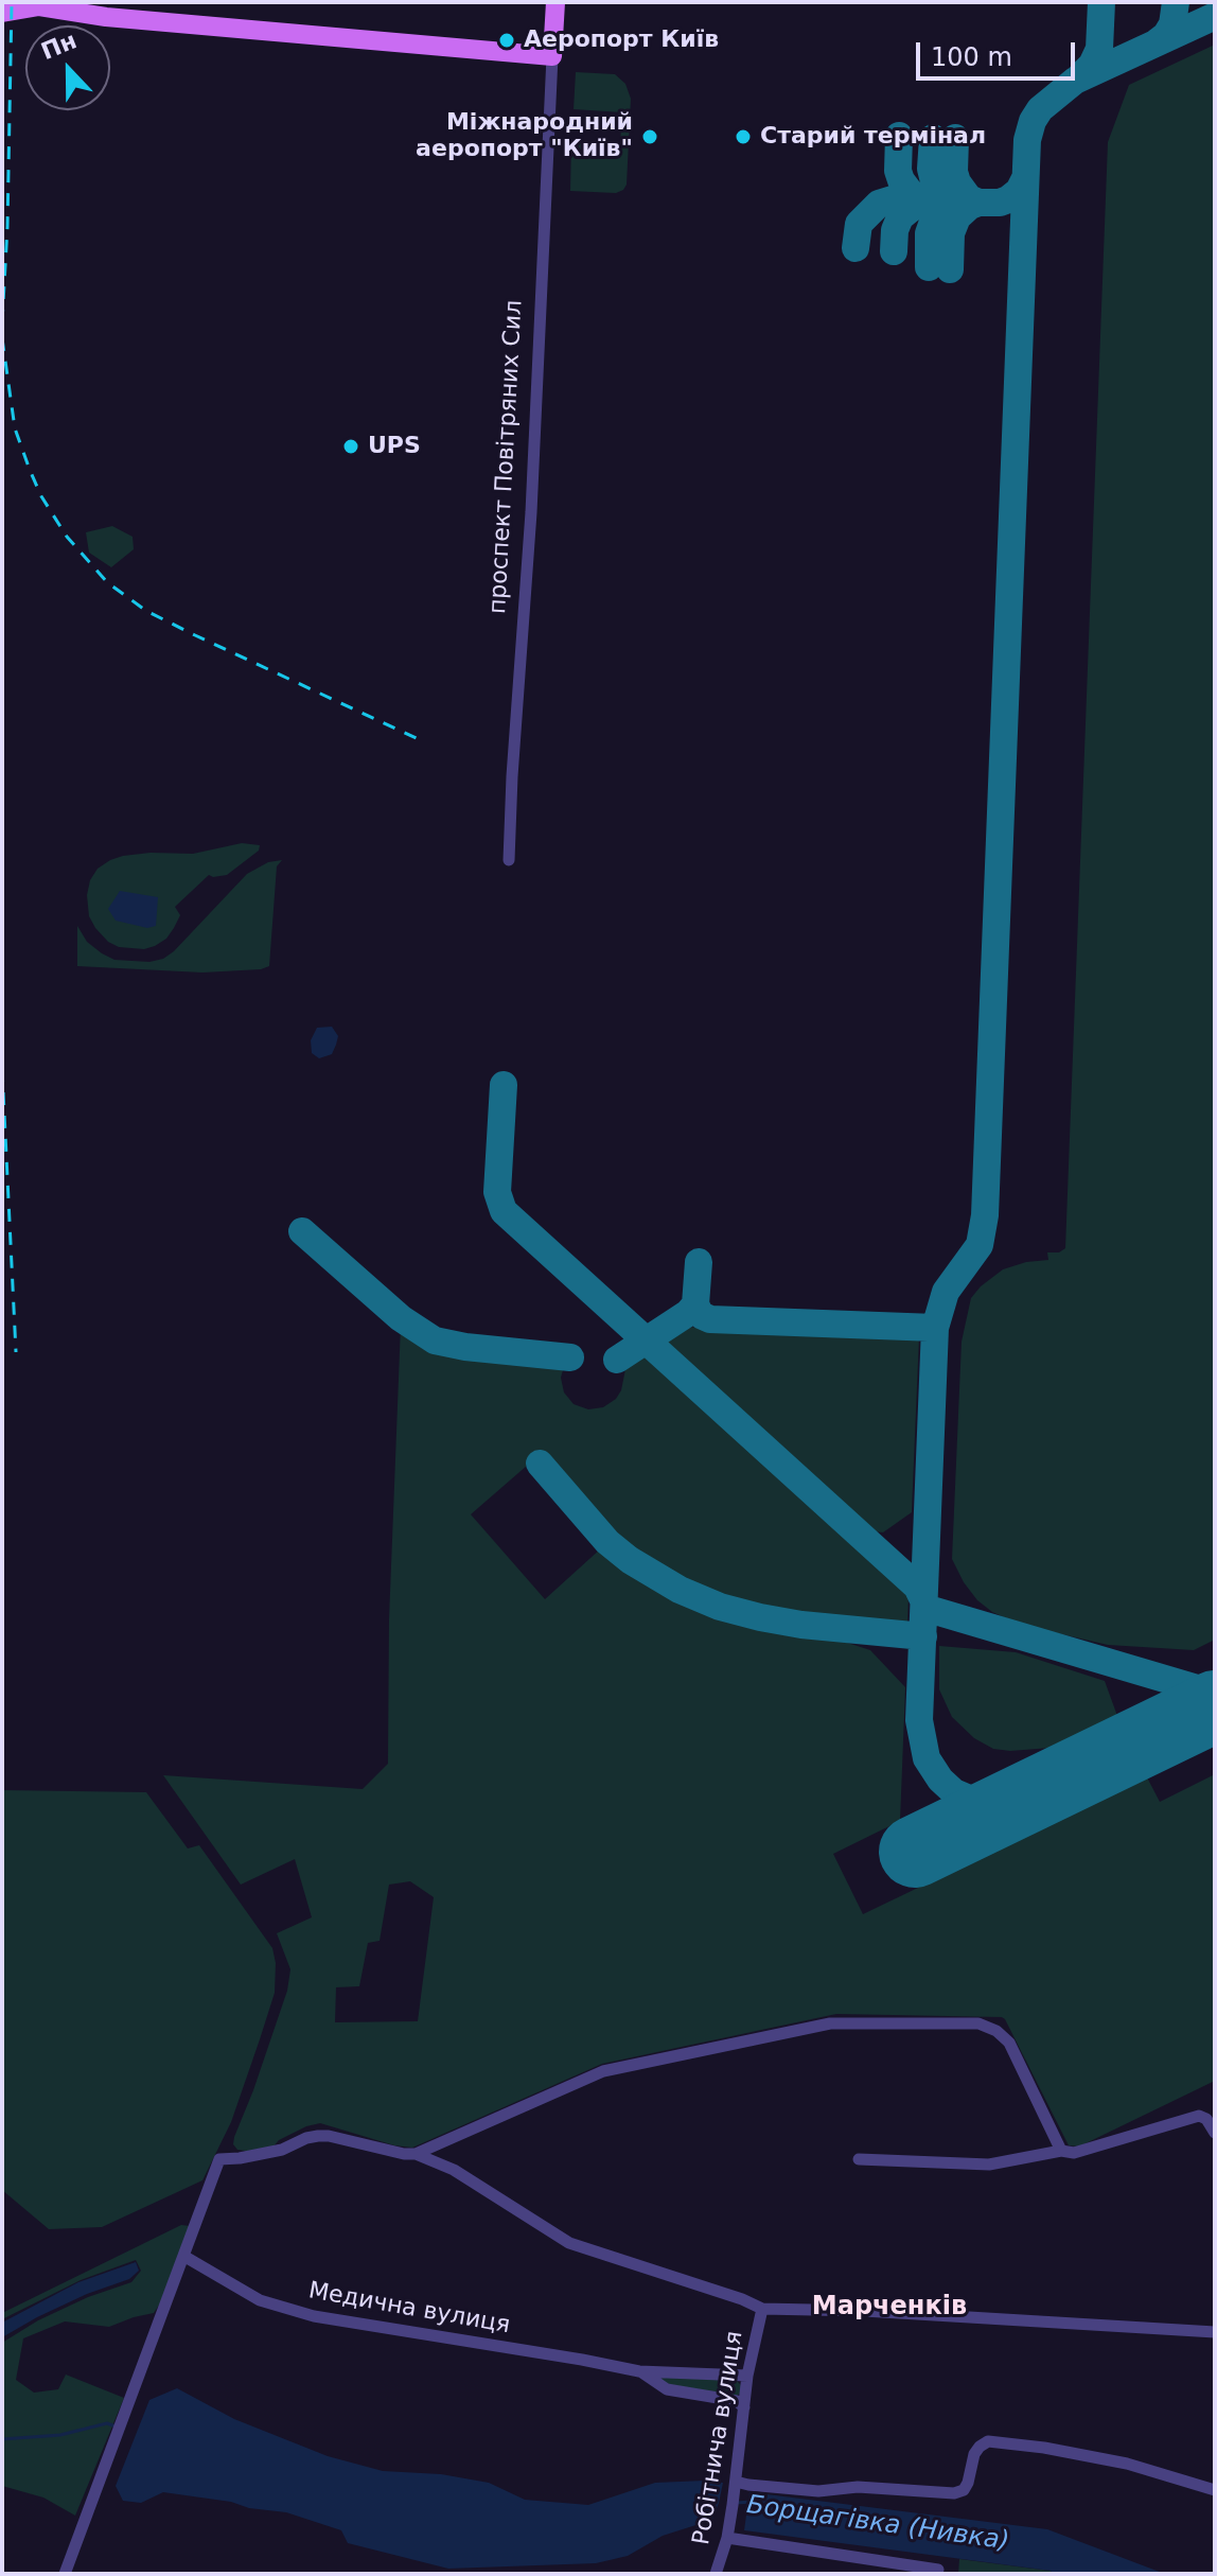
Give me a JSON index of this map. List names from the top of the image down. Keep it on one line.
{"streets":{"main road":["проспект Повітряних Сил"],"street":["Медична вулиця","Робітнича вулиця"]},"crossings":[["Медична вулиця","Робітнича вулиця"]],"districts":["Марченків"],"water":["Борщагівка (Нивка)"],"places":["Аеропорт Київ","Міжнародний аеропорт \"Київ\"","Старий термінал","UPS"],"scale_bar":"100 m","north":"top"}
